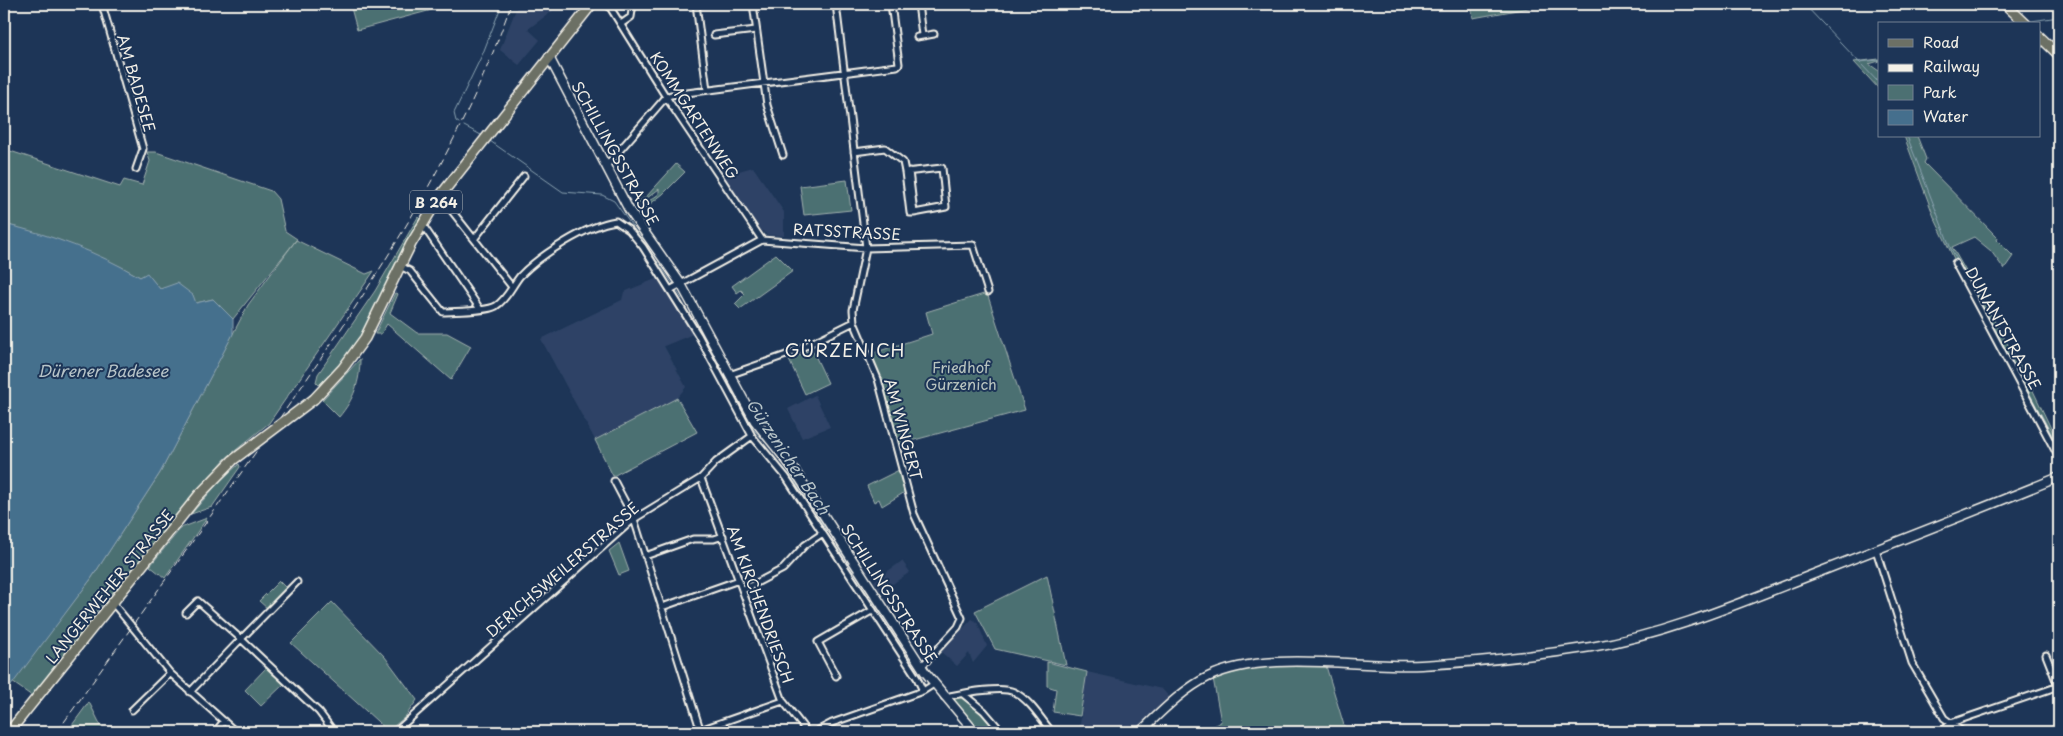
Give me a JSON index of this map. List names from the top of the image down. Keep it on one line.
{"streets":{"main road":["B 264","LANGERWEHER STRASSE"],"street":["AM BADESEE","KOMMGARTENWEG","SCHILLINGSSTRASSE","RATSSTRASSE","DUNANTSTRASSE","AM WINGERT","DERICHSWEILERSTRASSE","AM KIRCHENDRIESCH"]},"crossings":[["KOMMGARTENWEG","RATSSTRASSE"],["SCHILLINGSSTRASSE","B 264"],["SCHILLINGSSTRASSE","AM WINGERT"],["SCHILLINGSSTRASSE","DERICHSWEILERSTRASSE"],["B 264","LANGERWEHER STRASSE"],["RATSSTRASSE","AM WINGERT"],["DERICHSWEILERSTRASSE","AM KIRCHENDRIESCH"]],"districts":["GÜRZENICH"],"water":["Dürener Badesee","Gürzenicher Bach"],"parks":["Friedhof Gürzenich"],"legend":["Road","Railway","Park","Water"]}
